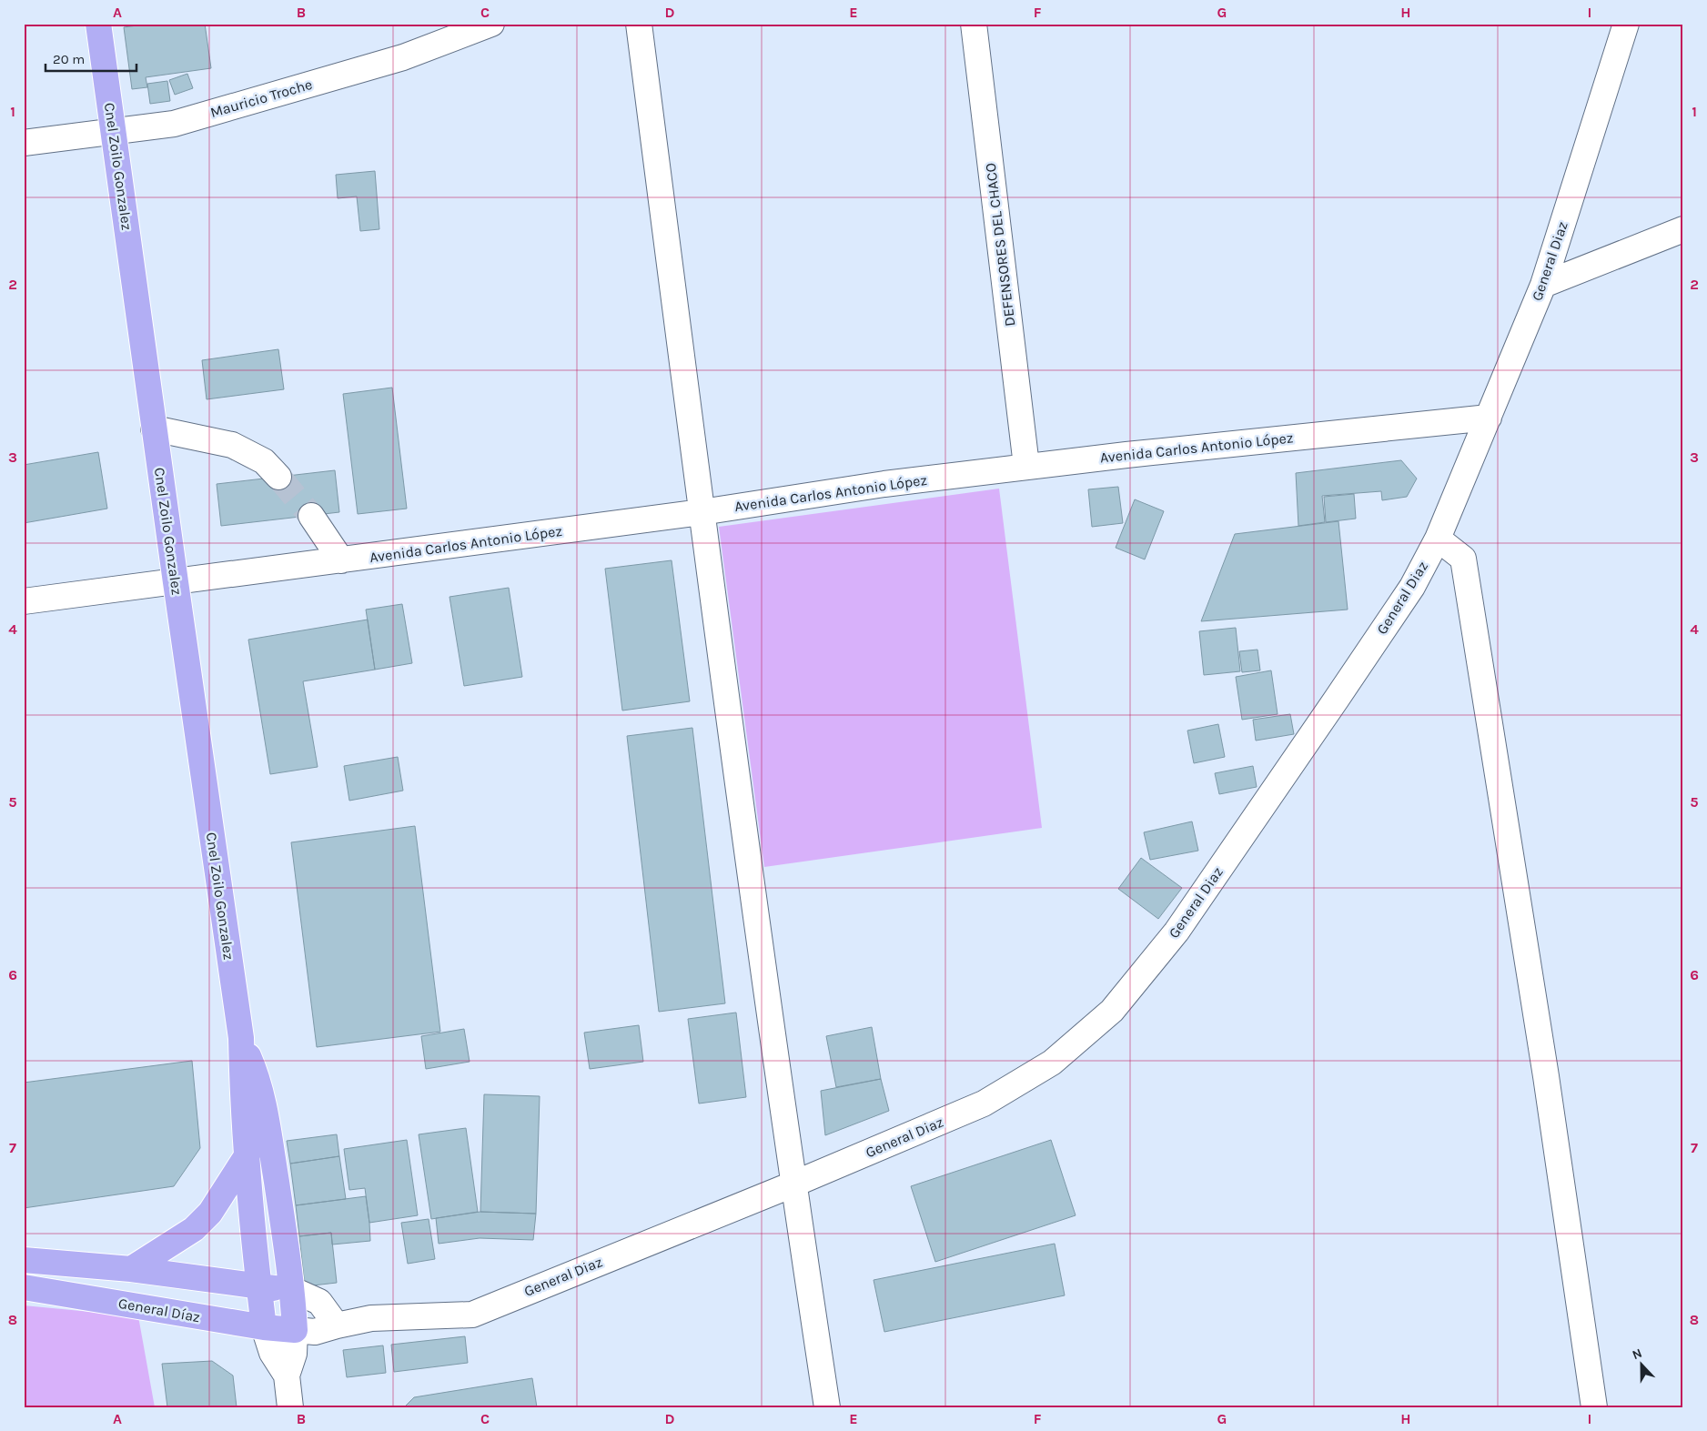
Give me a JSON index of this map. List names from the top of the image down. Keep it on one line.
{"streets":{"main road":["Cnel Zoilo Gonzalez","General Díaz"],"street":["Mauricio Troche","DEFENSORES DEL CHACO","General Diaz","Avenida Carlos Antonio López"]},"crossings":[["Mauricio Troche","Cnel Zoilo Gonzalez"],["Cnel Zoilo Gonzalez","General Diaz"],["Cnel Zoilo Gonzalez","Avenida Carlos Antonio López"],["Cnel Zoilo Gonzalez","General Díaz"],["DEFENSORES DEL CHACO","Avenida Carlos Antonio López"],["General Diaz","Avenida Carlos Antonio López"],["General Diaz","General Díaz"]],"scale_bar":"20 m","north":"top","grid":{"columns":["A","B","C","D","E","F","G","H","I"],"rows":["1","2","3","4","5","6","7","8"]}}
